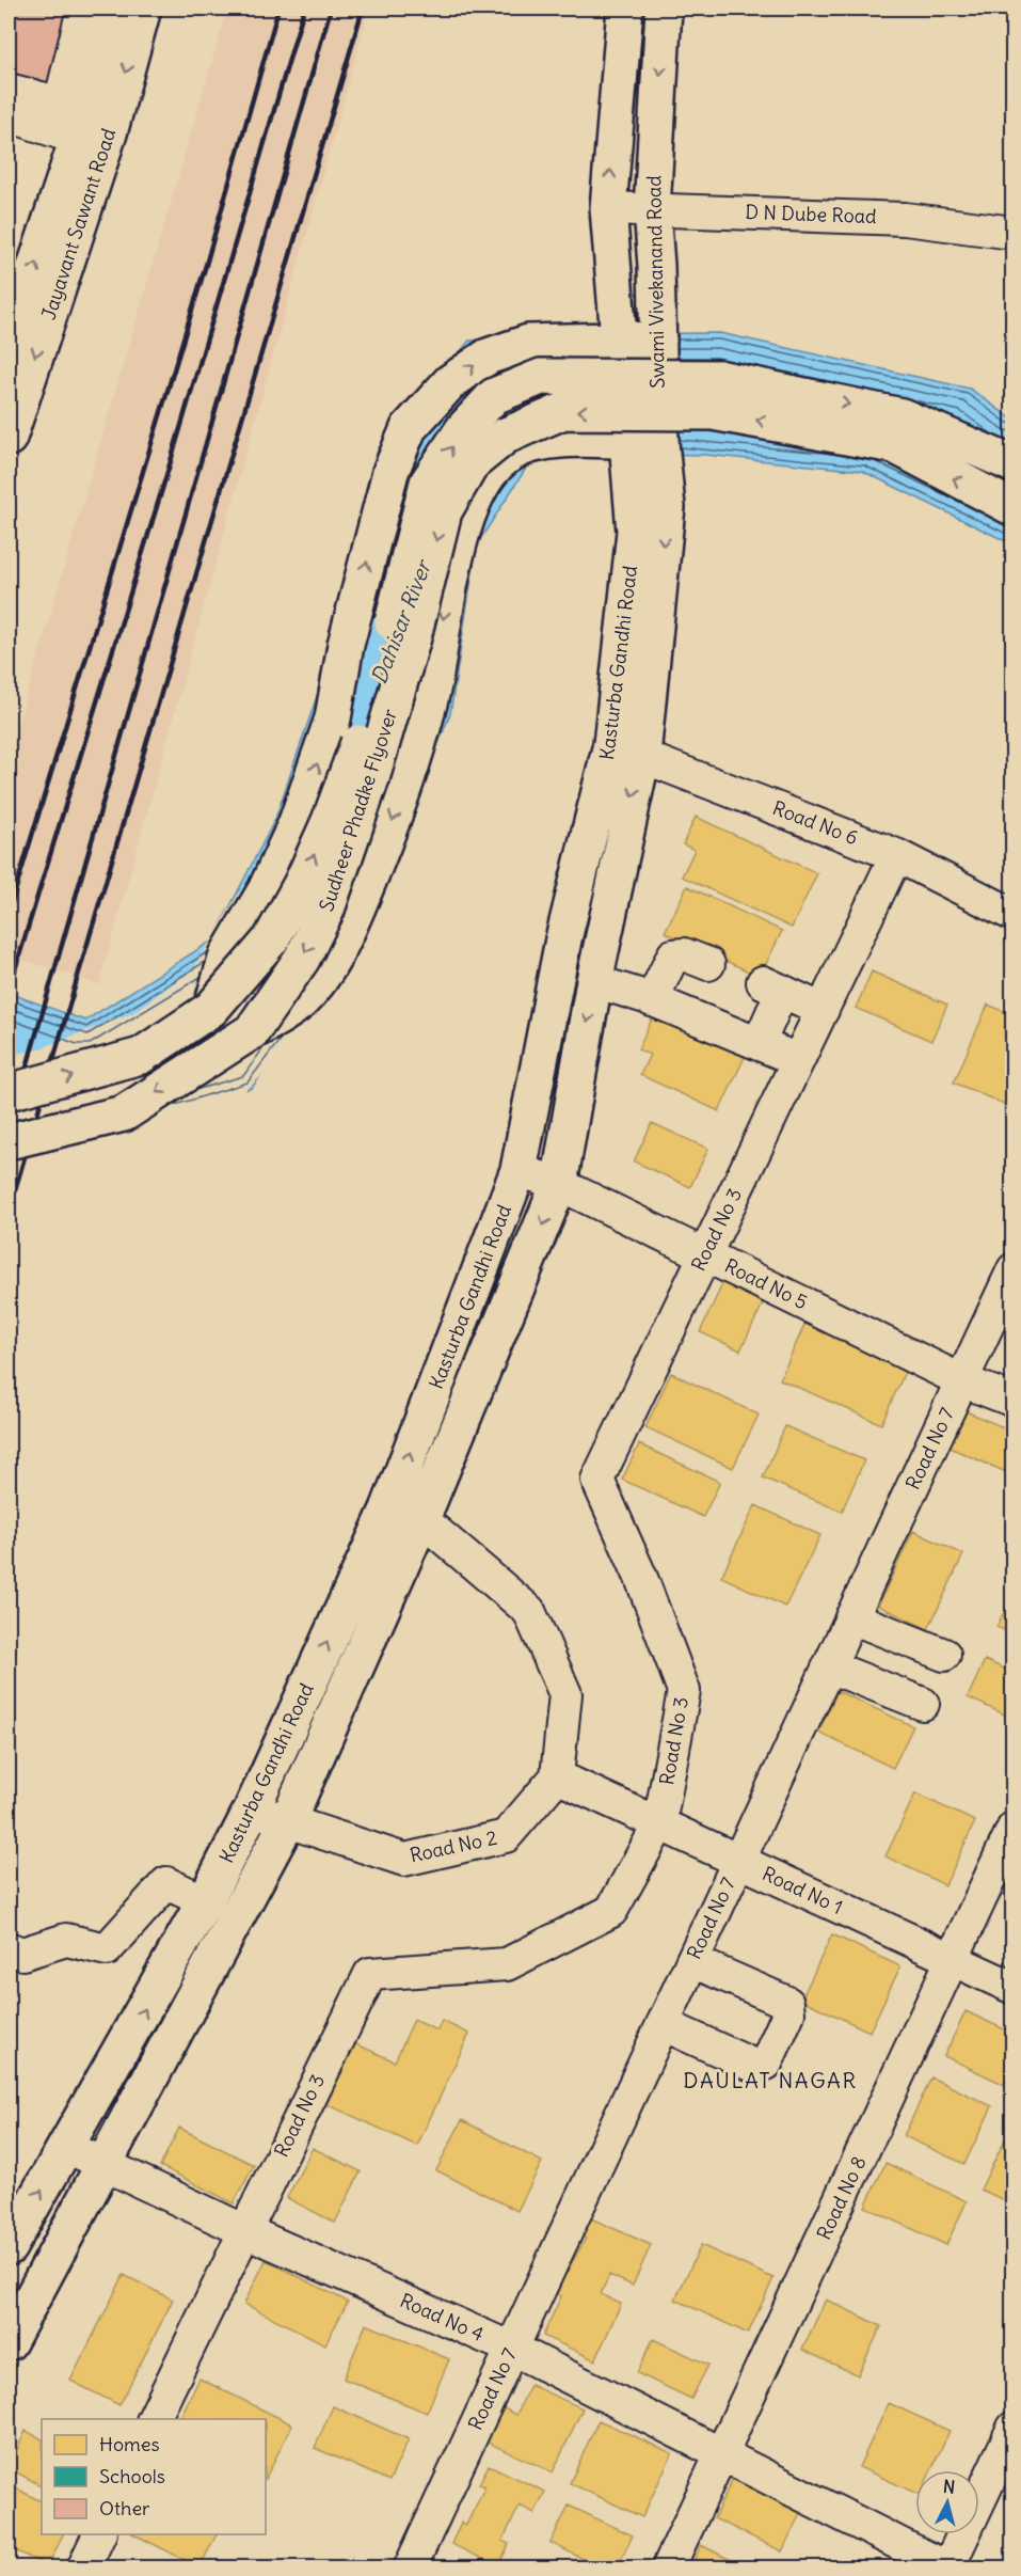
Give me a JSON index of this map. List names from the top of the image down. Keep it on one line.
{"streets":{"main road":["Jayavant Sawant Road","Swami Vivekanand Road","Kasturba Gandhi Road","Sudheer Phadke Flyover"],"street":["D N Dube Road","Road No 6","Road No 3","Road No 5","Road No 7","Road No 2","Road No 1","Road No 8","Road No 4"]},"crossings":[["D N Dube Road","Swami Vivekanand Road"],["D N Dube Road","Kasturba Gandhi Road"],["Swami Vivekanand Road","Kasturba Gandhi Road"],["Kasturba Gandhi Road","Road No 6"],["Kasturba Gandhi Road","Road No 5"],["Kasturba Gandhi Road","Road No 2"],["Kasturba Gandhi Road","Road No 4"],["Road No 6","Road No 3"],["Road No 3","Road No 5"],["Road No 3","Road No 1"],["Road No 3","Road No 4"],["Road No 5","Road No 7"],["Road No 7","Road No 1"],["Road No 7","Road No 4"],["Road No 2","Road No 1"],["Road No 1","Road No 8"],["Road No 8","Road No 4"]],"districts":["DAULAT NAGAR"],"water":["Dahisar River"],"legend":["Homes","Schools","Other"],"north":"top"}
